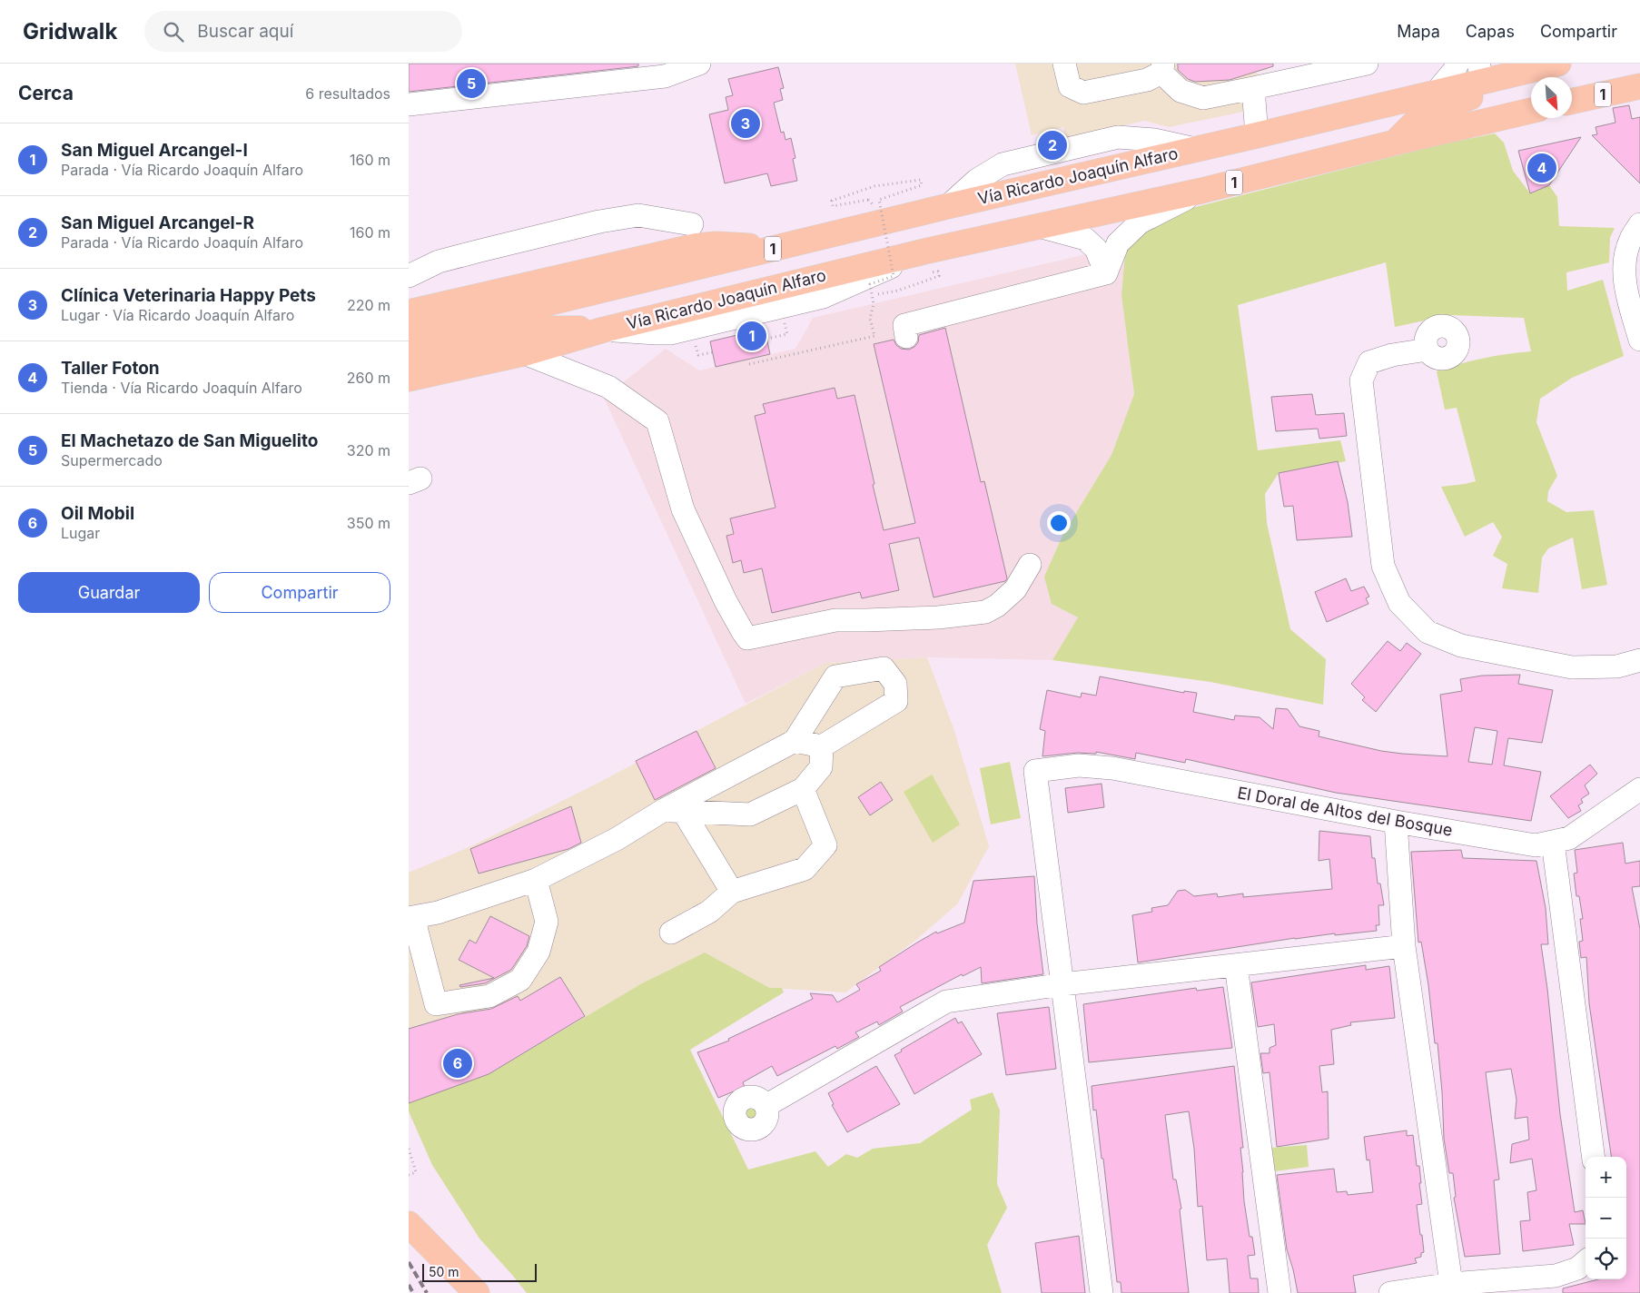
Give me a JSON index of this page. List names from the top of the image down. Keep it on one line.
{"streets":{"main road":["1","Vía Ricardo Joaquín Alfaro"],"street":["El Doral de Altos del Bosque"]},"scale_bar":"50 m","north":"bottom right","page":{"header":"Gridwalk","search":"Buscar aquí","nav":["Mapa","Capas","Compartir"],"heading":["Cerca","6 resultados"],"pins":["5","3","2","4","1","6"],"list":[{"mark":"1","name":"San Miguel Arcangel-I","note":"Parada · Vía Ricardo Joaquín Alfaro","value":"160 m"},{"mark":"2","name":"San Miguel Arcangel-R","note":"Parada · Vía Ricardo Joaquín Alfaro","value":"160 m"},{"mark":"3","name":"Clínica Veterinaria Happy Pets","note":"Lugar · Vía Ricardo Joaquín Alfaro","value":"220 m"},{"mark":"4","name":"Taller Foton","note":"Tienda · Vía Ricardo Joaquín Alfaro","value":"260 m"},{"mark":"5","name":"El Machetazo de San Miguelito","note":"Supermercado","value":"320 m"},{"mark":"6","name":"Oil Mobil","note":"Lugar","value":"350 m"}],"buttons":["Guardar","Compartir"],"map_buttons":["+","−"],"scale":"50 m"}}
